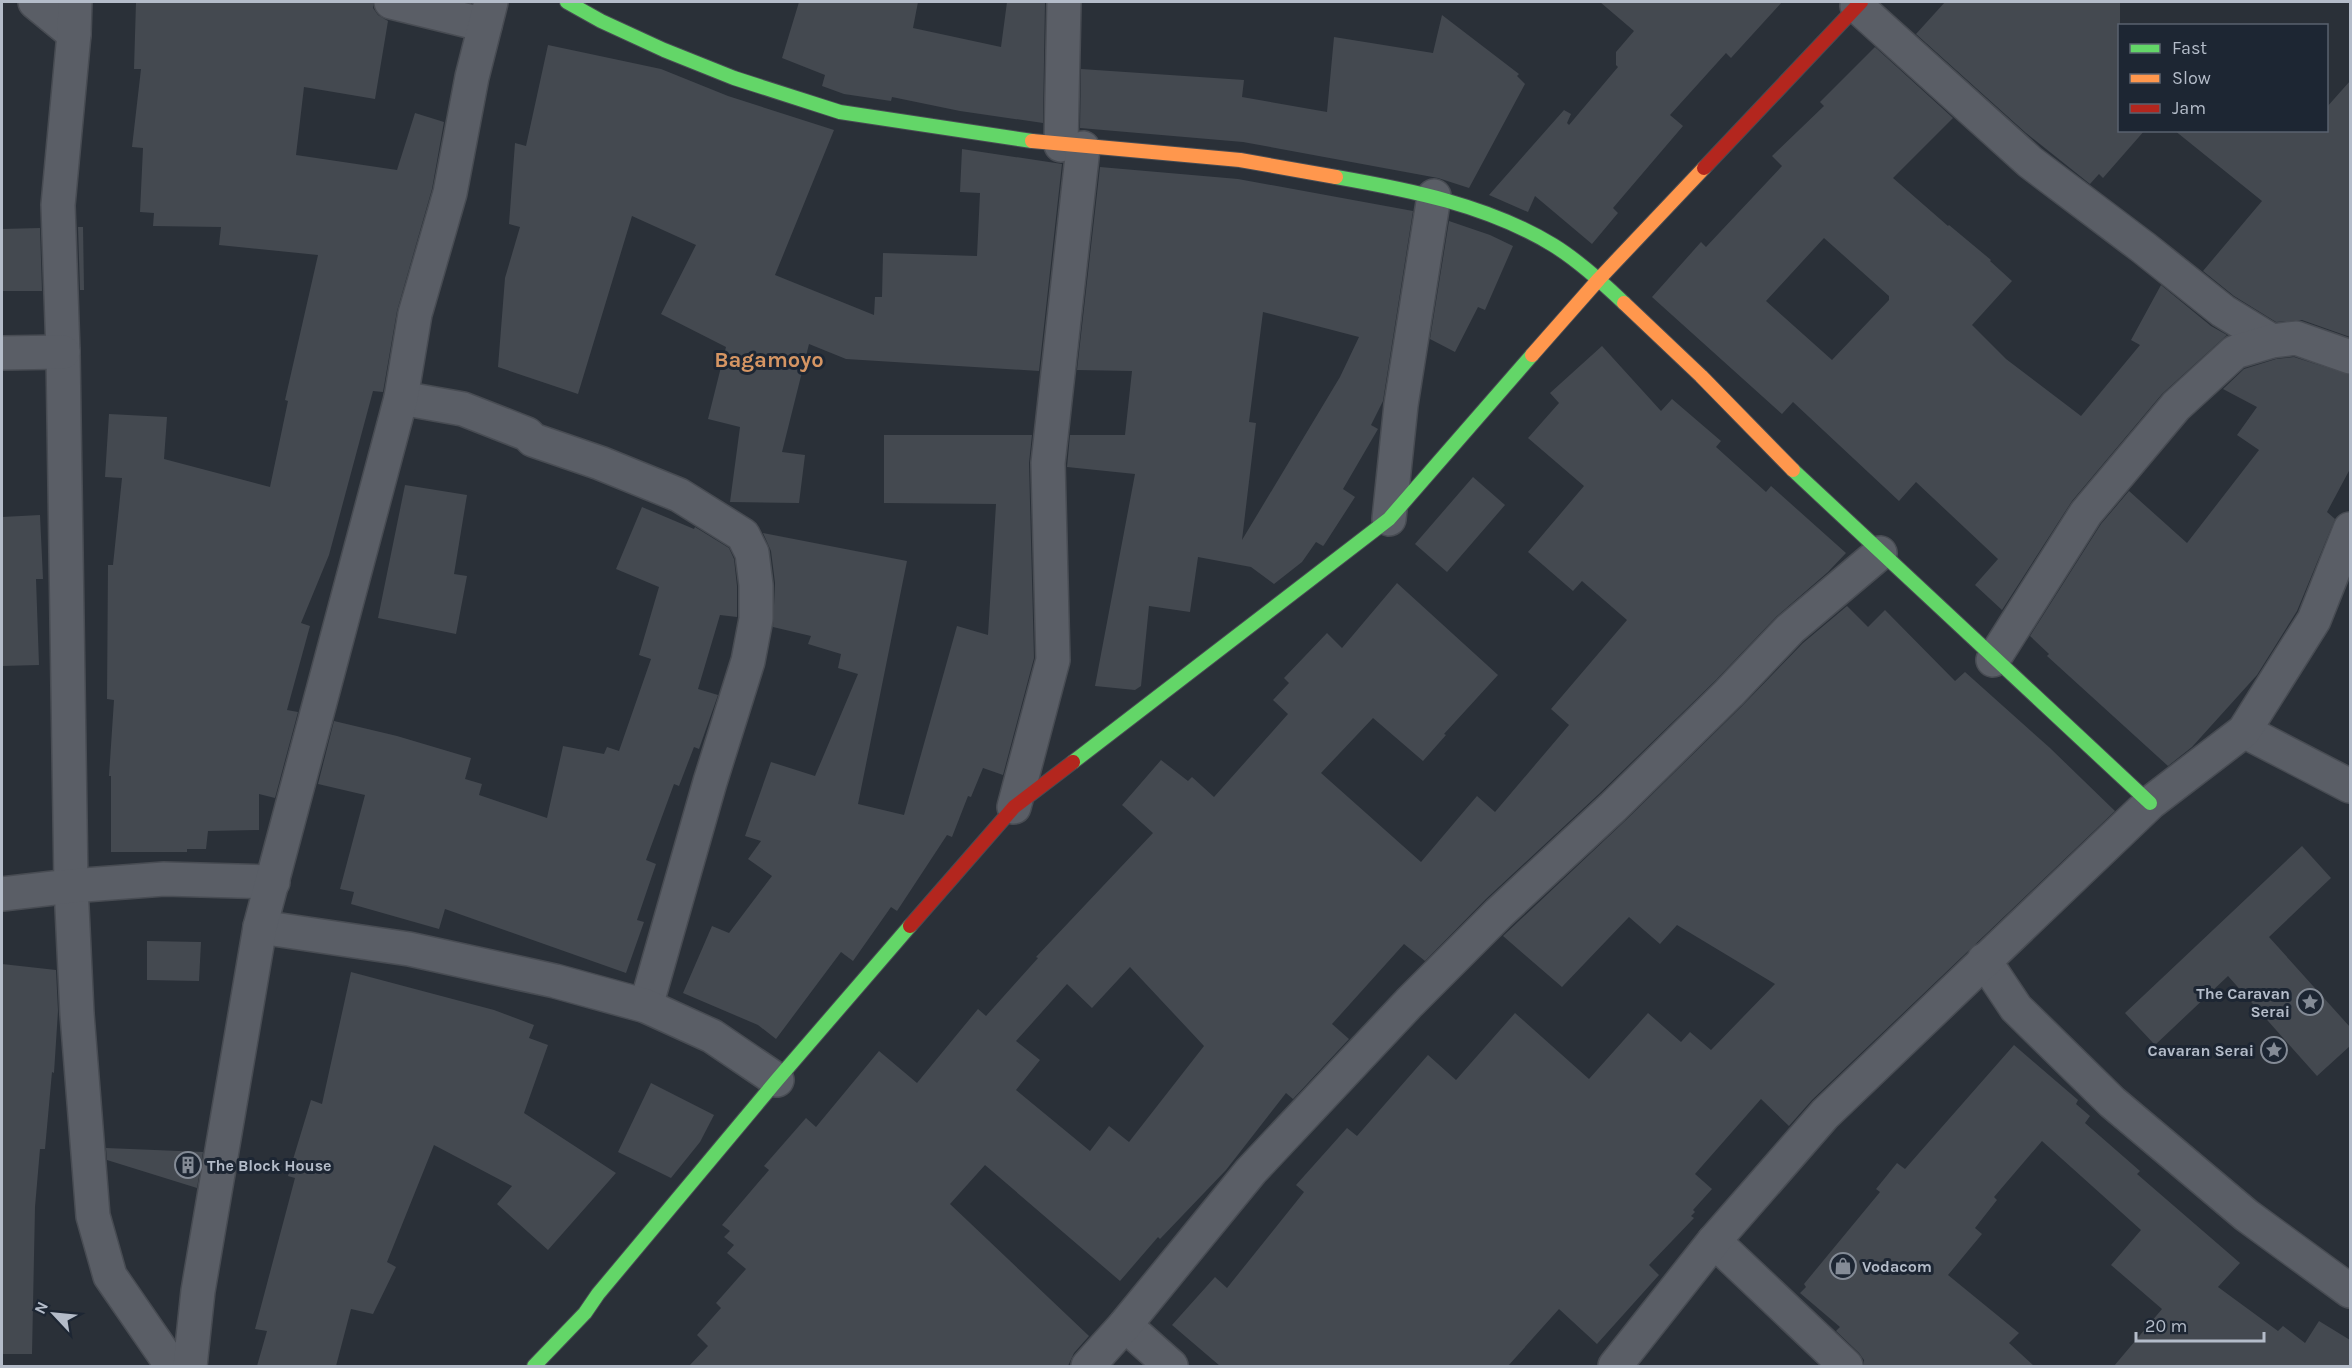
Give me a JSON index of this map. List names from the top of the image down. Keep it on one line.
{"districts":["Bagamoyo"],"places":{"place":["The Caravan Serai","Cavaran Serai"],"building":["The Block House"],"shop":["Vodacom"]},"legend":["Fast","Slow","Jam"],"scale_bar":"20 m","north":"top left"}
